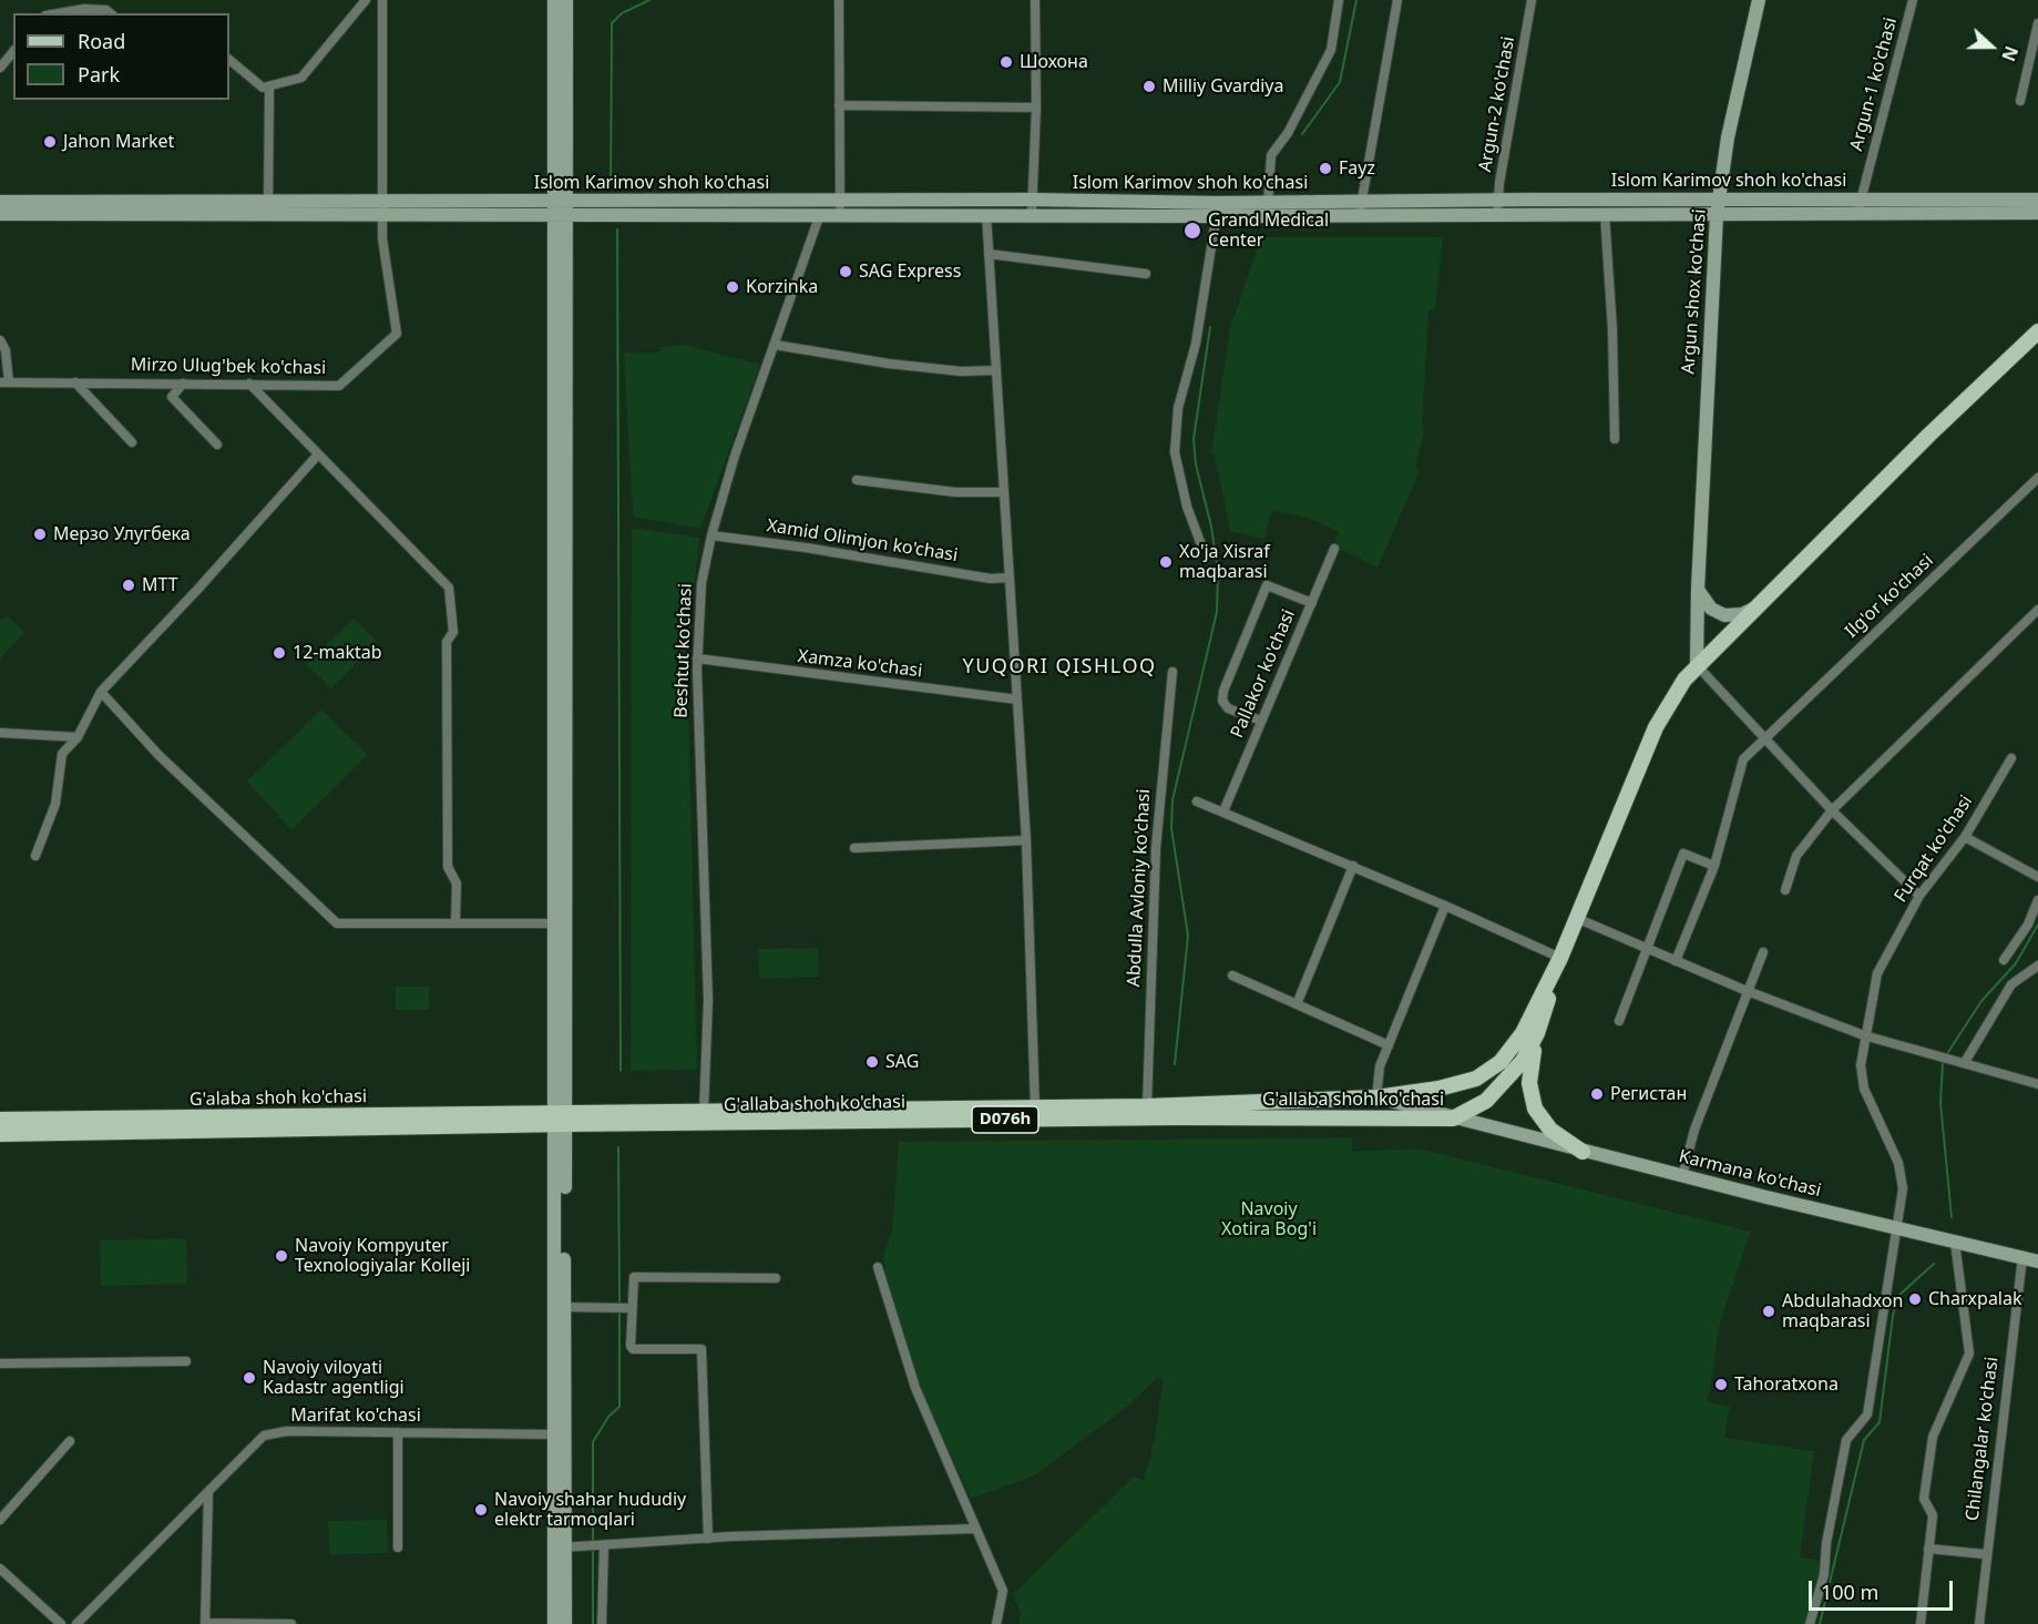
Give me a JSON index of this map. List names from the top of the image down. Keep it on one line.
{"streets":{"main road":["Islom Karimov shoh ko'chasi","Argun shox ko'chasi","G'alaba shoh ko'chasi","G'allaba shoh ko'chasi","D076h","Karmana ko'chasi"],"street":["Argun-1 ko'chasi","Argun-2 ko'chasi","Mirzo Ulug'bek ko'chasi","Xamid Olimjon ko'chasi","Ilg'or ko'chasi","Beshtut ko'chasi","Xamza ko'chasi","Pallakor ko'chasi","Furqat ko'chasi","Abdulla Avloniy ko'chasi","Marifat ko'chasi","Chilangalar ko'chasi"]},"crossings":[["Argun-1 ko'chasi","Islom Karimov shoh ko'chasi"],["Argun-2 ko'chasi","Islom Karimov shoh ko'chasi"],["Islom Karimov shoh ko'chasi","Argun shox ko'chasi"],["Islom Karimov shoh ko'chasi","Mirzo Ulug'bek ko'chasi"],["Islom Karimov shoh ko'chasi","Beshtut ko'chasi"],["Xamid Olimjon ko'chasi","Beshtut ko'chasi"],["Beshtut ko'chasi","Xamza ko'chasi"],["Beshtut ko'chasi","G'allaba shoh ko'chasi"],["Furqat ko'chasi","Karmana ko'chasi"],["Abdulla Avloniy ko'chasi","G'allaba shoh ko'chasi"],["G'alaba shoh ko'chasi","G'allaba shoh ko'chasi"],["G'allaba shoh ko'chasi","Karmana ko'chasi"],["Karmana ko'chasi","Chilangalar ko'chasi"]],"districts":["YUQORI QISHLOQ"],"parks":["Navoiy Xotira Bog'i"],"places":["Шохона","Milliy Gvardiya","Jahon Market","Fayz","Grand Medical Center","SAG Express","Korzinka","Мерзо Улугбека","Xo'ja Xisraf maqbarasi","MTT","12-maktab","SAG","Регистан","Navoiy Kompyuter Texnologiyalar Kolleji","Charxpalak","Abdulahadxon maqbarasi","Navoiy viloyati Kadastr agentligi","Tahoratxona","Navoiy shahar hududiy elektr tarmoqlari"],"legend":["Road","Park"],"scale_bar":"100 m","north":"right"}
